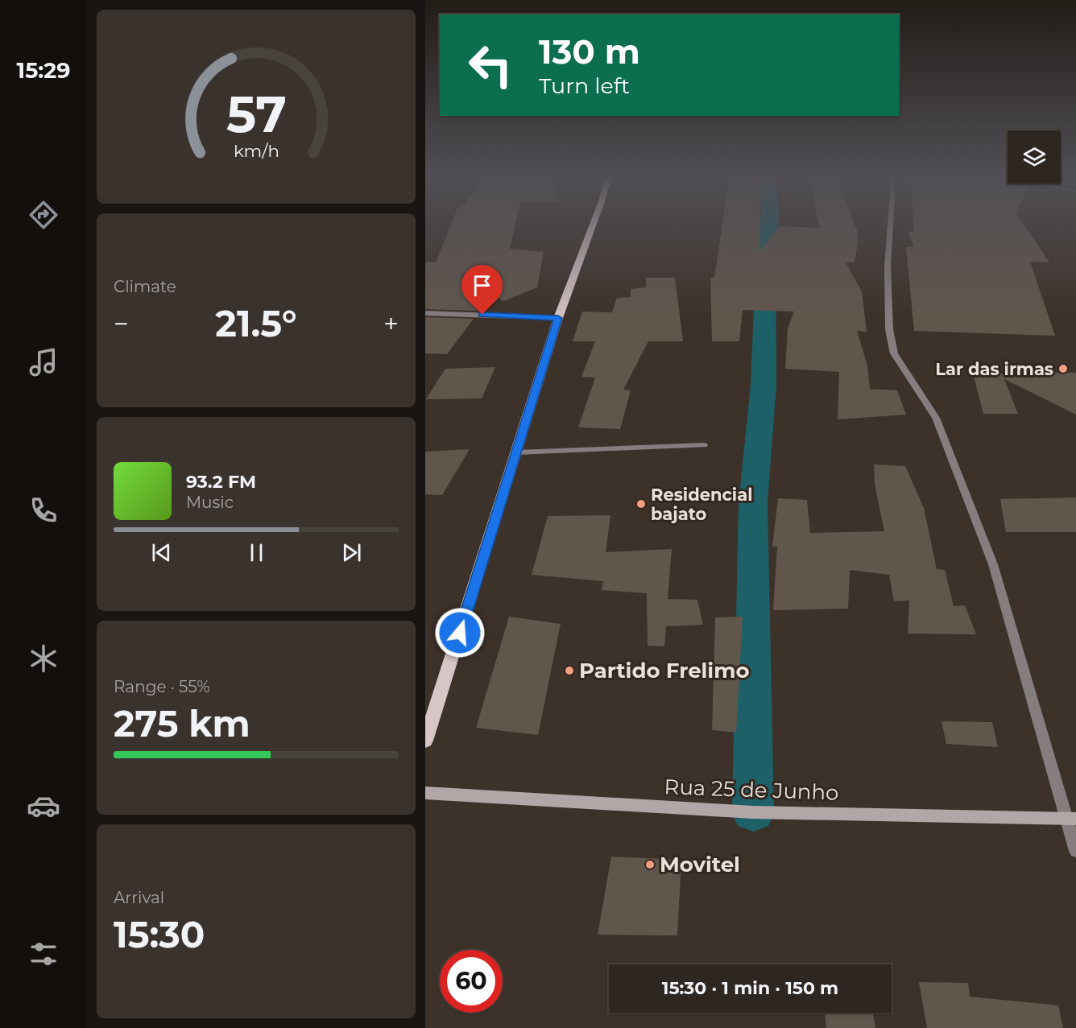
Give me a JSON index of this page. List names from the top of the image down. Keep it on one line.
{"streets":{"street":["Rua 25 de Junho"]},"places":["Lar das irmas","Residencial bajato","Partido Frelimo","Movitel"],"page":{"tabs":"15:29","turn":["130 m","Turn left"],"tile":["Climate",["Range · 55%","275 km"],["Arrival","15:30"]],"heat":["−","21.5°","+"],"song":["93.2 FM","Music"],"limit":"60","trip":"15:30 · 1 min · 150 m","gauge":["57","km/h"]}}
